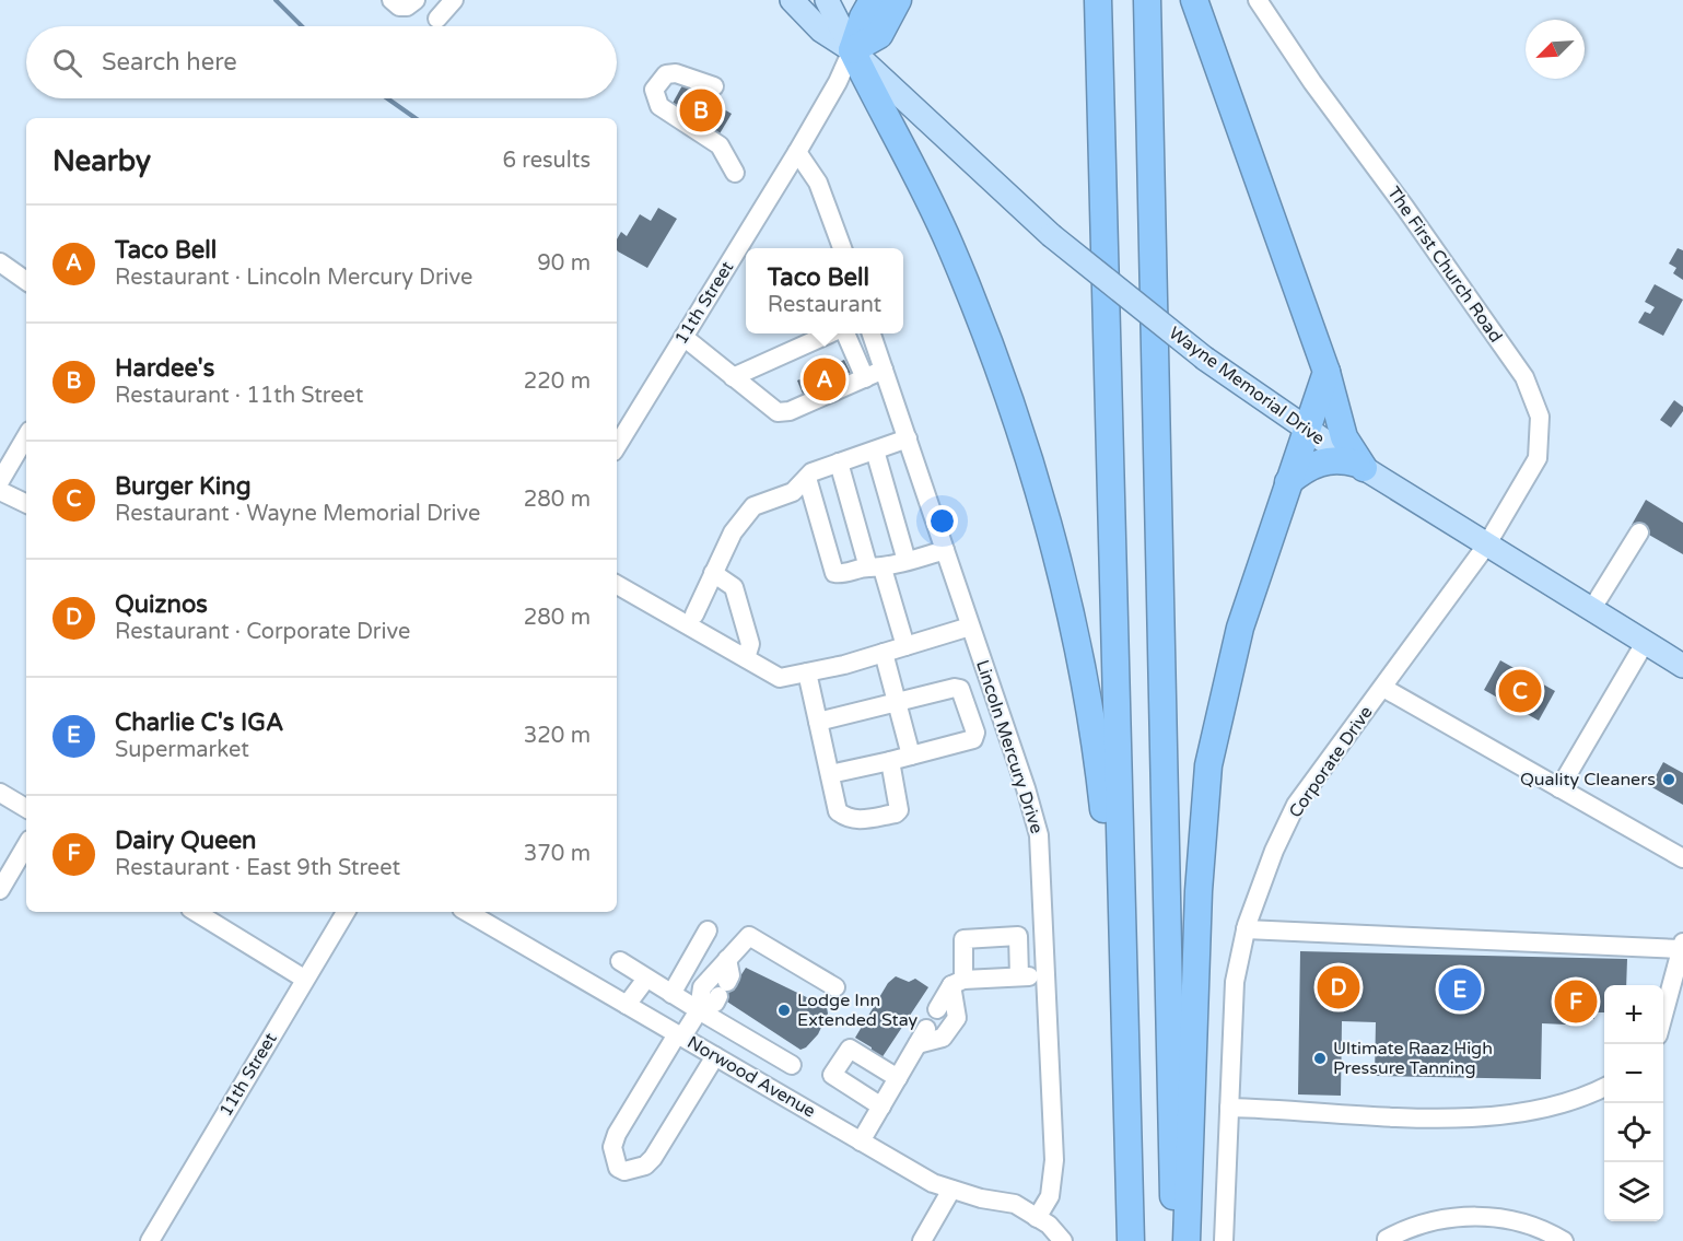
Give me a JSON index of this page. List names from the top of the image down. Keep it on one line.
{"streets":{"main road":["Wayne Memorial Drive"],"street":["The First Church Road","11th Street","Lincoln Mercury Drive","Corporate Drive","Norwood Avenue"]},"crossings":[["The First Church Road","Wayne Memorial Drive"],["The First Church Road","Corporate Drive"],["11th Street","Wayne Memorial Drive"],["Wayne Memorial Drive","Corporate Drive"],["Lincoln Mercury Drive","Norwood Avenue"]],"places":["Quality Cleaners","Lodge Inn Extended Stay","Ultimate Raaz High Pressure Tanning"],"north":"bottom left","page":{"search":"Search here","pins":["B","A","C","D","E","F"],"heading":["Nearby","6 results"],"list":[{"mark":"A","name":"Taco Bell","note":"Restaurant · Lincoln Mercury Drive","value":"90 m"},{"mark":"B","name":"Hardee's","note":"Restaurant · 11th Street","value":"220 m"},{"mark":"C","name":"Burger King","note":"Restaurant · Wayne Memorial Drive","value":"280 m"},{"mark":"D","name":"Quiznos","note":"Restaurant · Corporate Drive","value":"280 m"},{"mark":"E","name":"Charlie C's IGA","note":"Supermarket","value":"320 m"},{"mark":"F","name":"Dairy Queen","note":"Restaurant · East 9th Street","value":"370 m"}],"popup":["Taco Bell","Restaurant"],"map_buttons":["+","−"]}}
